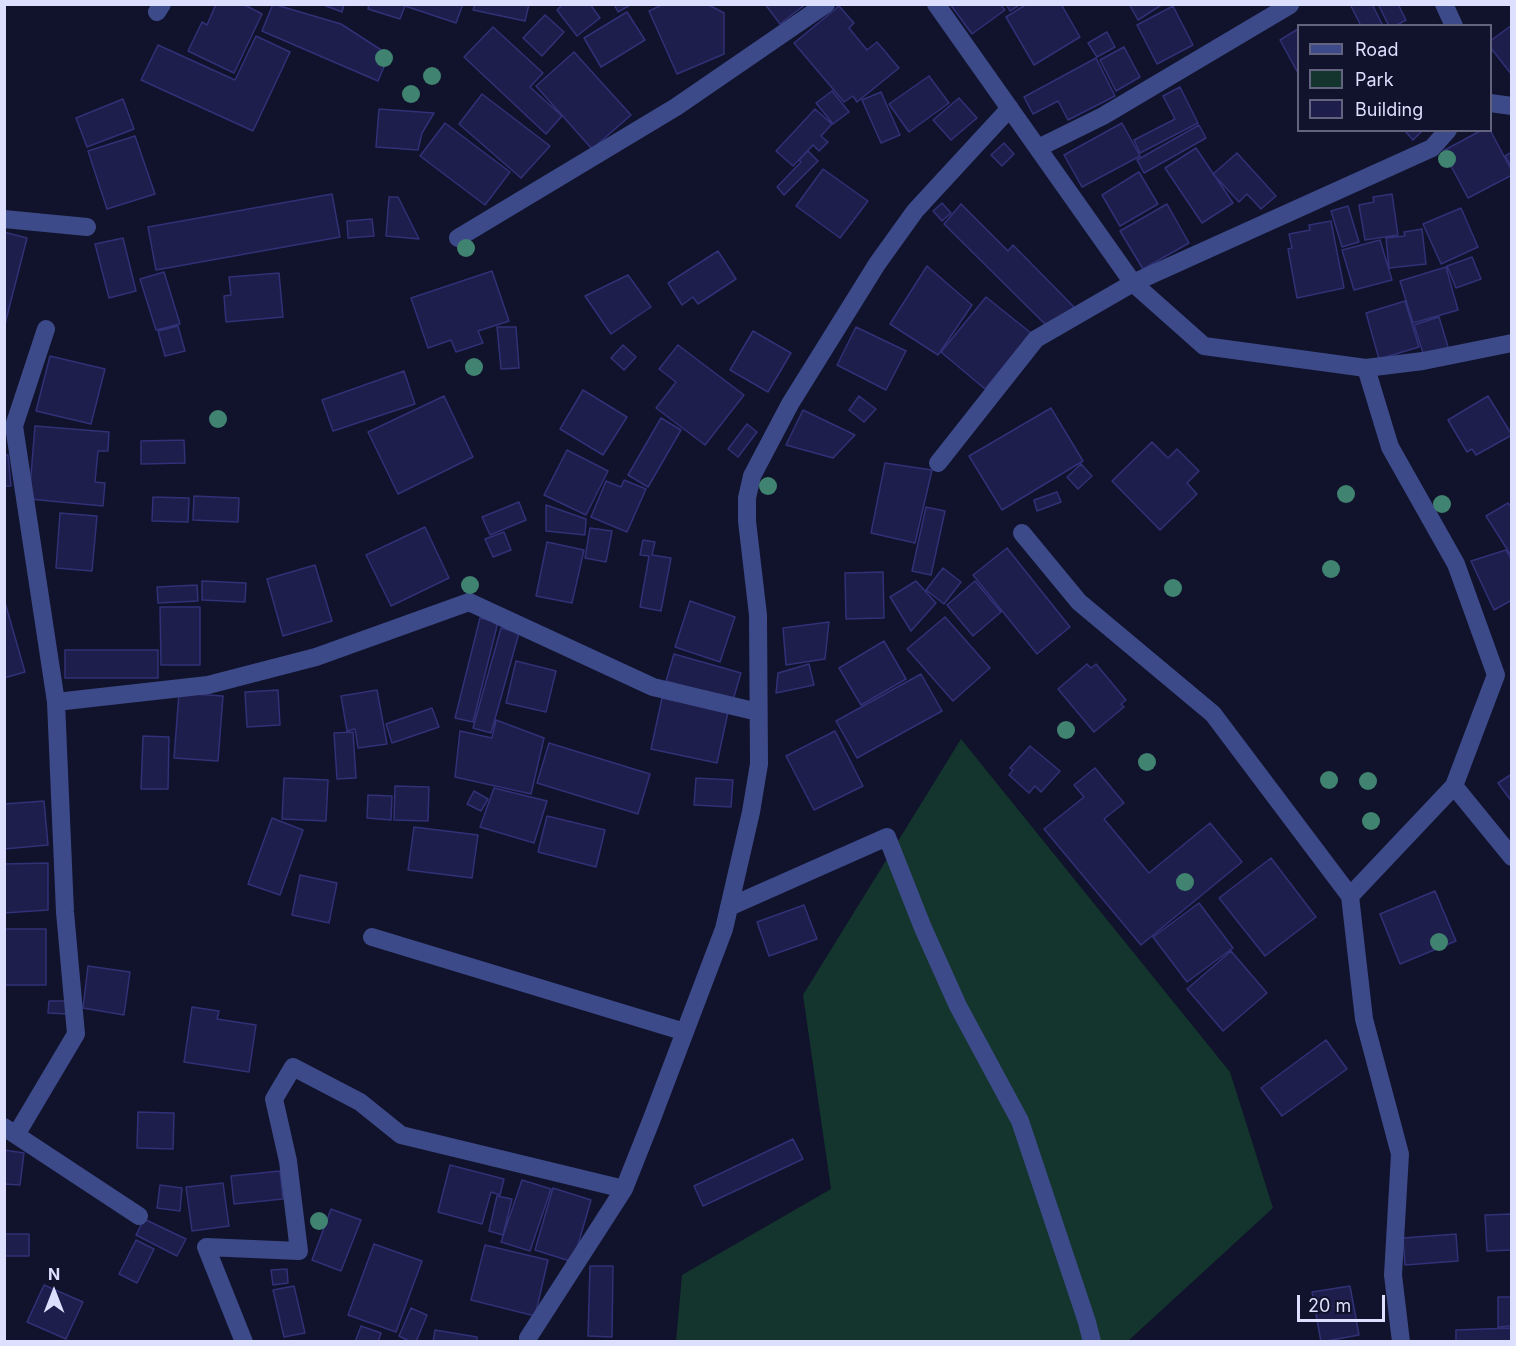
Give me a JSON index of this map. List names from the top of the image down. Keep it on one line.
{"legend":["Road","Park","Building"],"scale_bar":"20 m","north":"top"}
